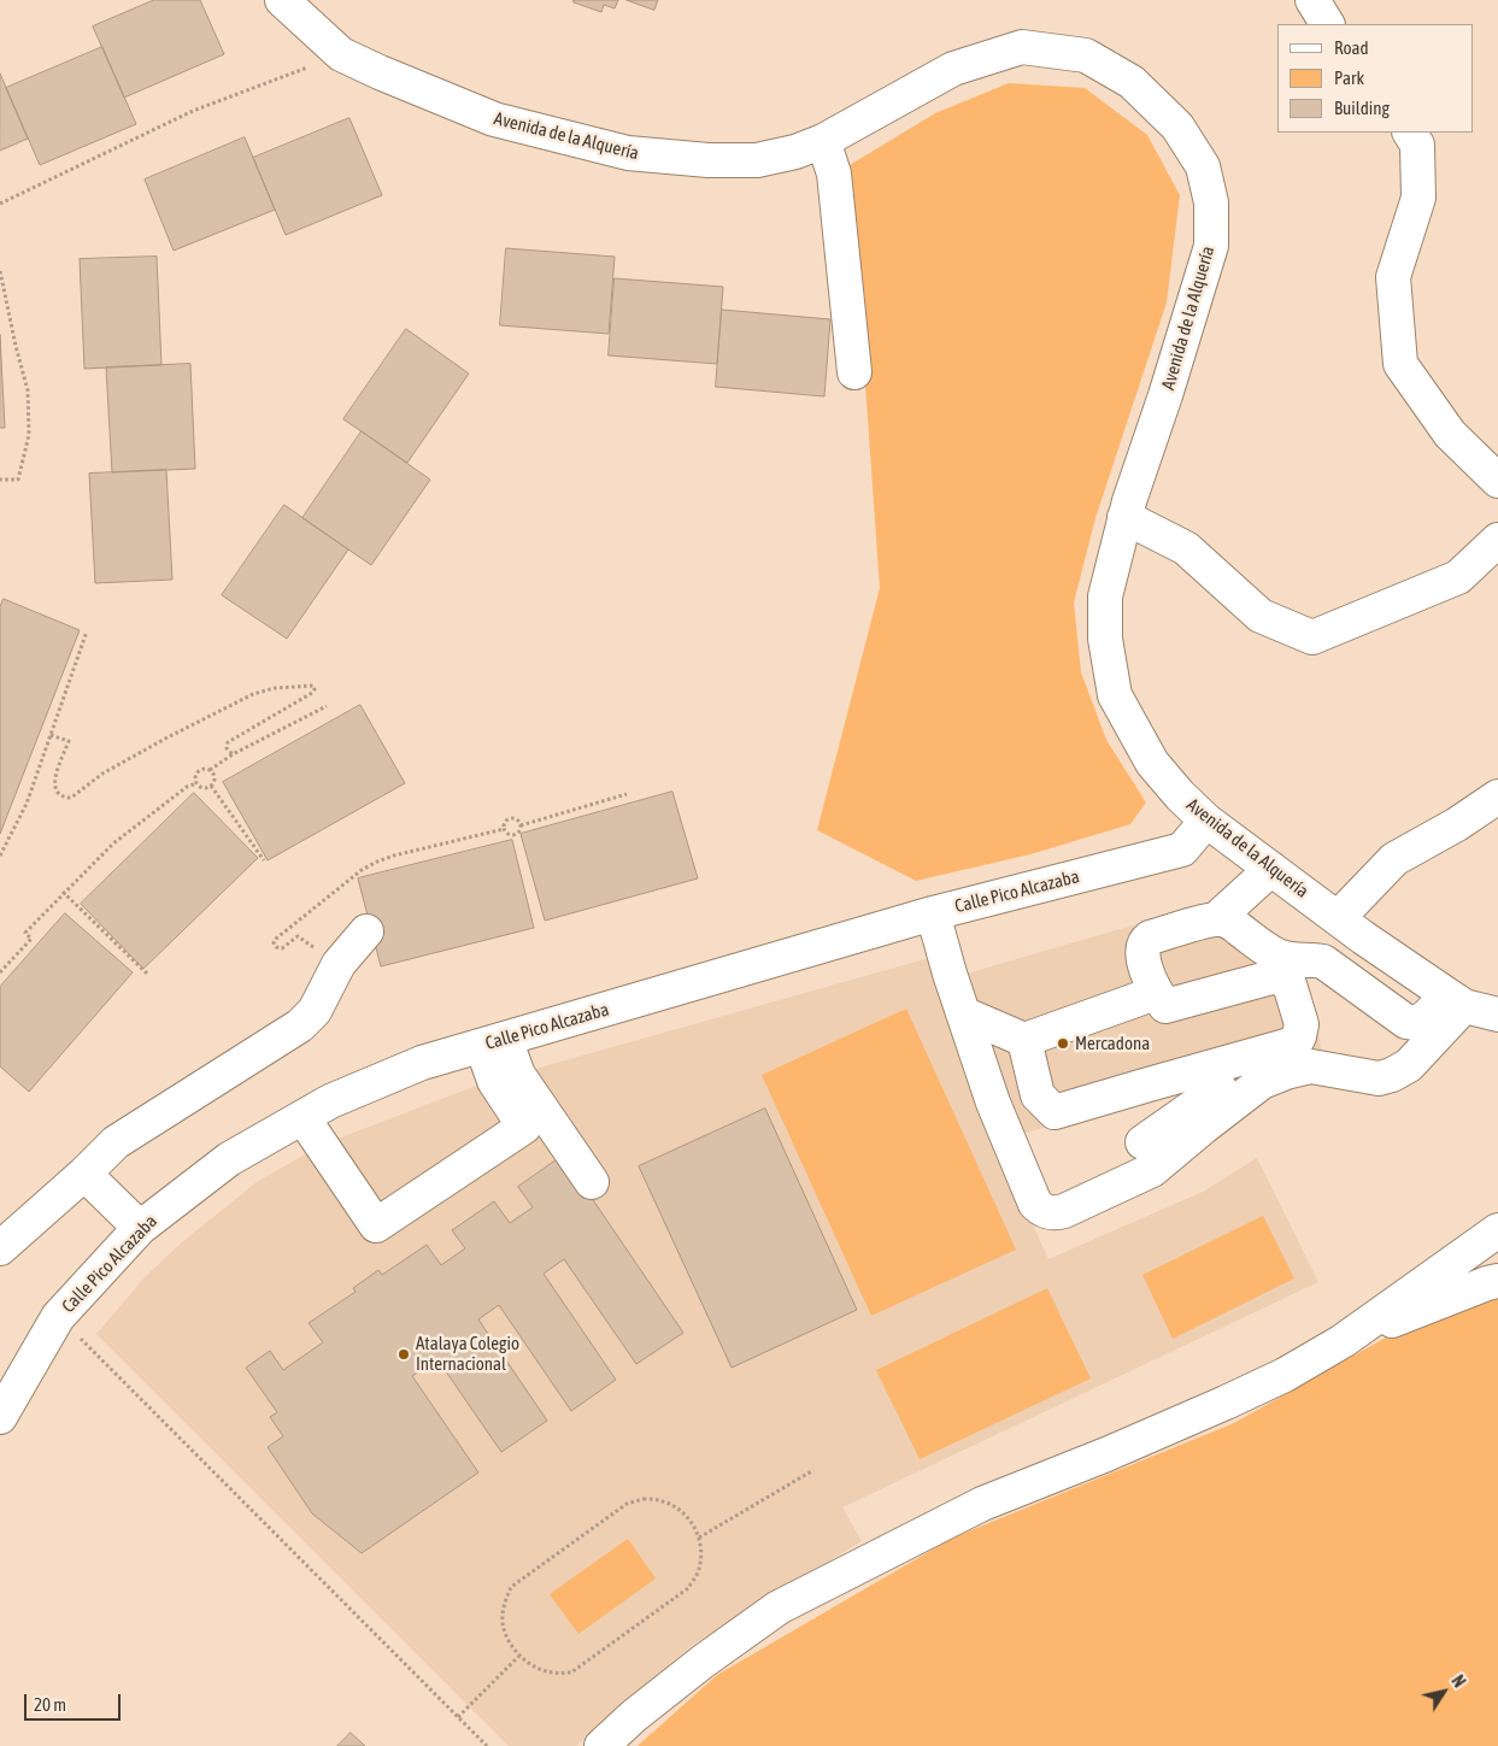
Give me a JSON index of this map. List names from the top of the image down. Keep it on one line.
{"streets":{"street":["Avenida de la Alquería","Calle Pico Alcazaba"]},"crossings":[["Avenida de la Alquería","Calle Pico Alcazaba"]],"places":["Mercadona","Atalaya Colegio Internacional"],"legend":["Road","Park","Building"],"scale_bar":"20 m","north":"top right"}
